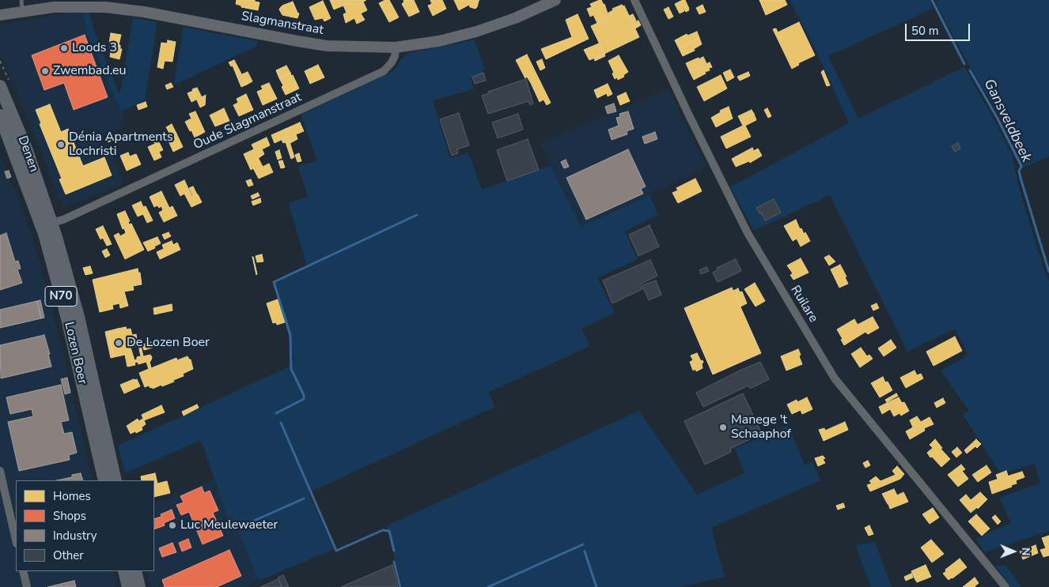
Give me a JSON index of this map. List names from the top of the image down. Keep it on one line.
{"streets":{"main road":["Slagmanstraat","Denen","N70","Lozen Boer"],"street":["Oude Slagmanstraat","Ruilare"]},"crossings":[["Slagmanstraat","Oude Slagmanstraat"],["Oude Slagmanstraat","Denen"],["Oude Slagmanstraat","Lozen Boer"],["Denen","Lozen Boer"]],"water":["Gansveldbeek"],"places":["Loods 3","Zwembad.eu","Dénia Apartments Lochristi","De Lozen Boer","Manege 't Schaaphof","Luc Meulewaeter"],"legend":["Homes","Shops","Industry","Other"],"scale_bar":"50 m","north":"right"}
